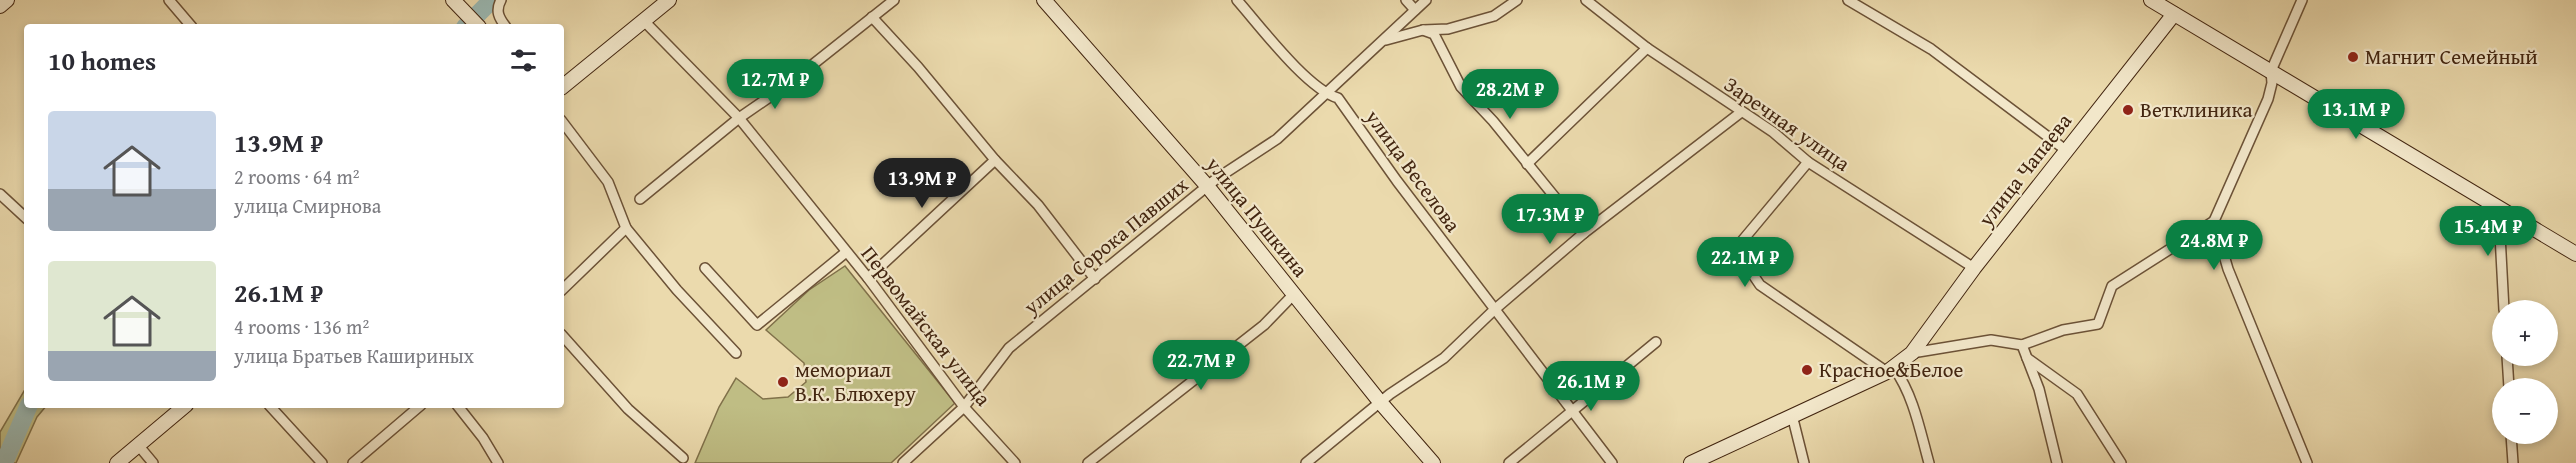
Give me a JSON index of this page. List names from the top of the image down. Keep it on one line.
{"streets":{"street":["Заречная улица","улица Чапаева","улица Веселова","улица Пушкина","улица Сорока Павших","Первомайская улица"]},"crossings":[["Заречная улица","улица Чапаева"],["улица Веселова","улица Сорока Павших"],["улица Пушкина","улица Сорока Павших"],["улица Сорока Павших","Первомайская улица"]],"places":["Магнит Семейный","Ветклиника","Красное&Белое","мемориал В.К. Блюхеру"],"page":{"heading":"10 homes","price":["12.7M ₽","28.2M ₽","13.1M ₽","13.9M ₽","17.3M ₽","15.4M ₽","24.8M ₽","22.1M ₽","22.7M ₽","26.1M ₽"],"list":[{"name":"13.9M ₽","note":"2 rooms · 64 m² · улица Смирнова"},{"name":"26.1M ₽","note":"4 rooms · 136 m² · улица Братьев Кашириных"}],"map_buttons":["+","−"]}}
